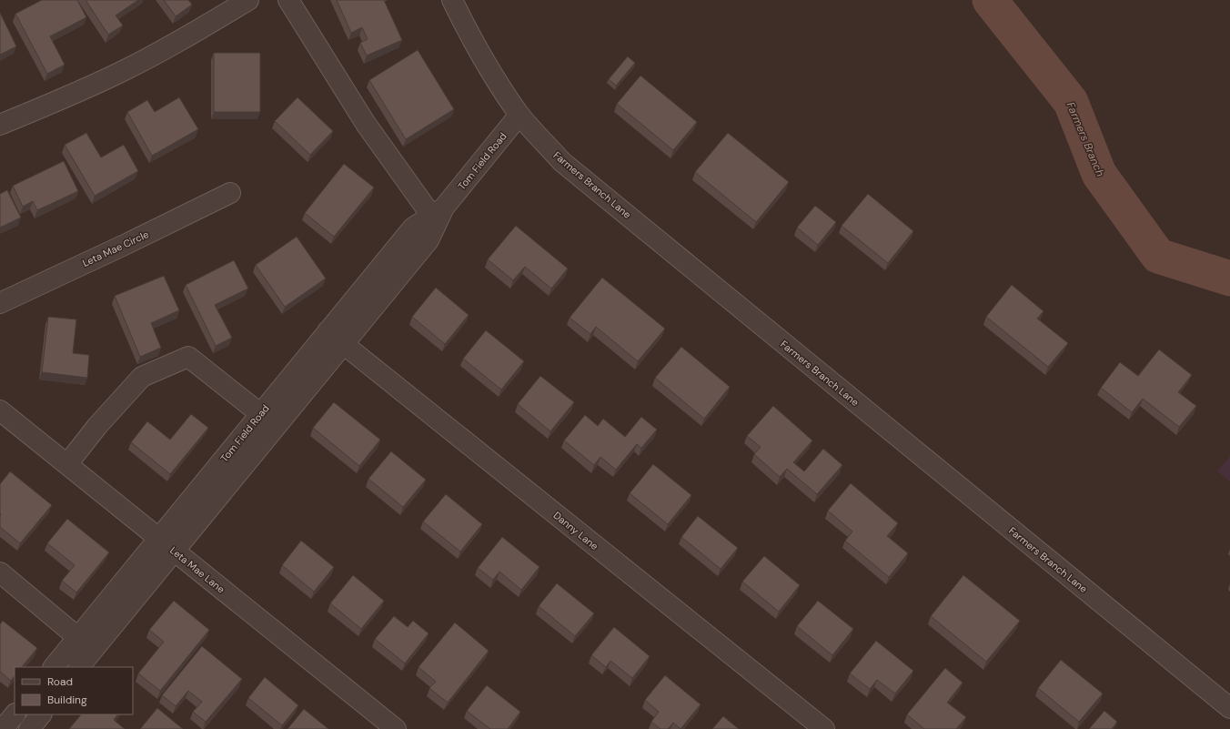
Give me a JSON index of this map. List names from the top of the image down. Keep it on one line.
{"streets":{"street":["Tom Field Road","Farmers Branch Lane","Leta Mae Circle","Danny Lane","Leta Mae Lane"]},"crossings":[["Tom Field Road","Farmers Branch Lane"],["Tom Field Road","Danny Lane"],["Tom Field Road","Leta Mae Lane"]],"water":["Farmers Branch"],"legend":["Road","Building"]}
